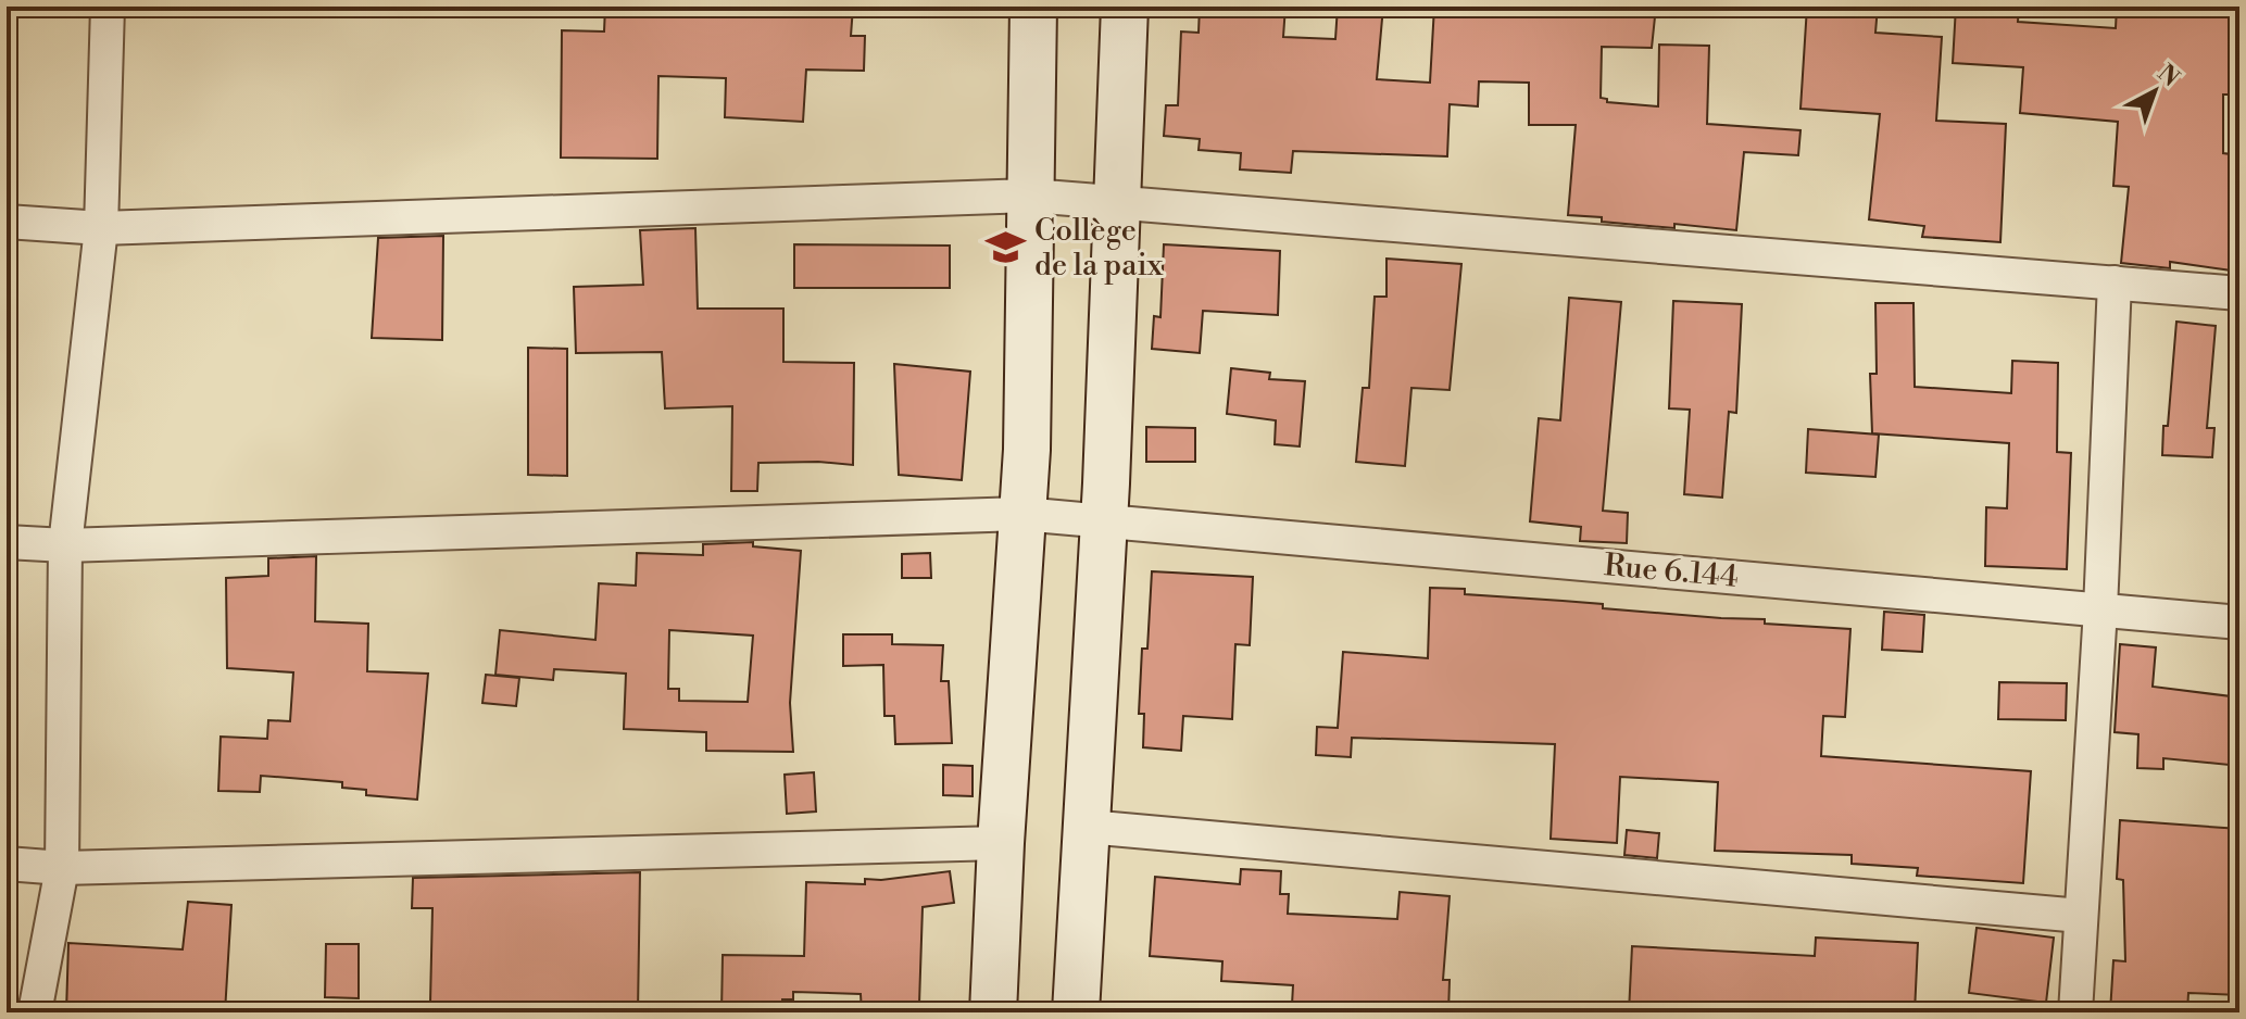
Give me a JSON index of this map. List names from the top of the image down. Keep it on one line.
{"streets":{"street":["Rue 6.144"]},"places":{"school or university":["Collège de la paix"]},"north":"top right"}
